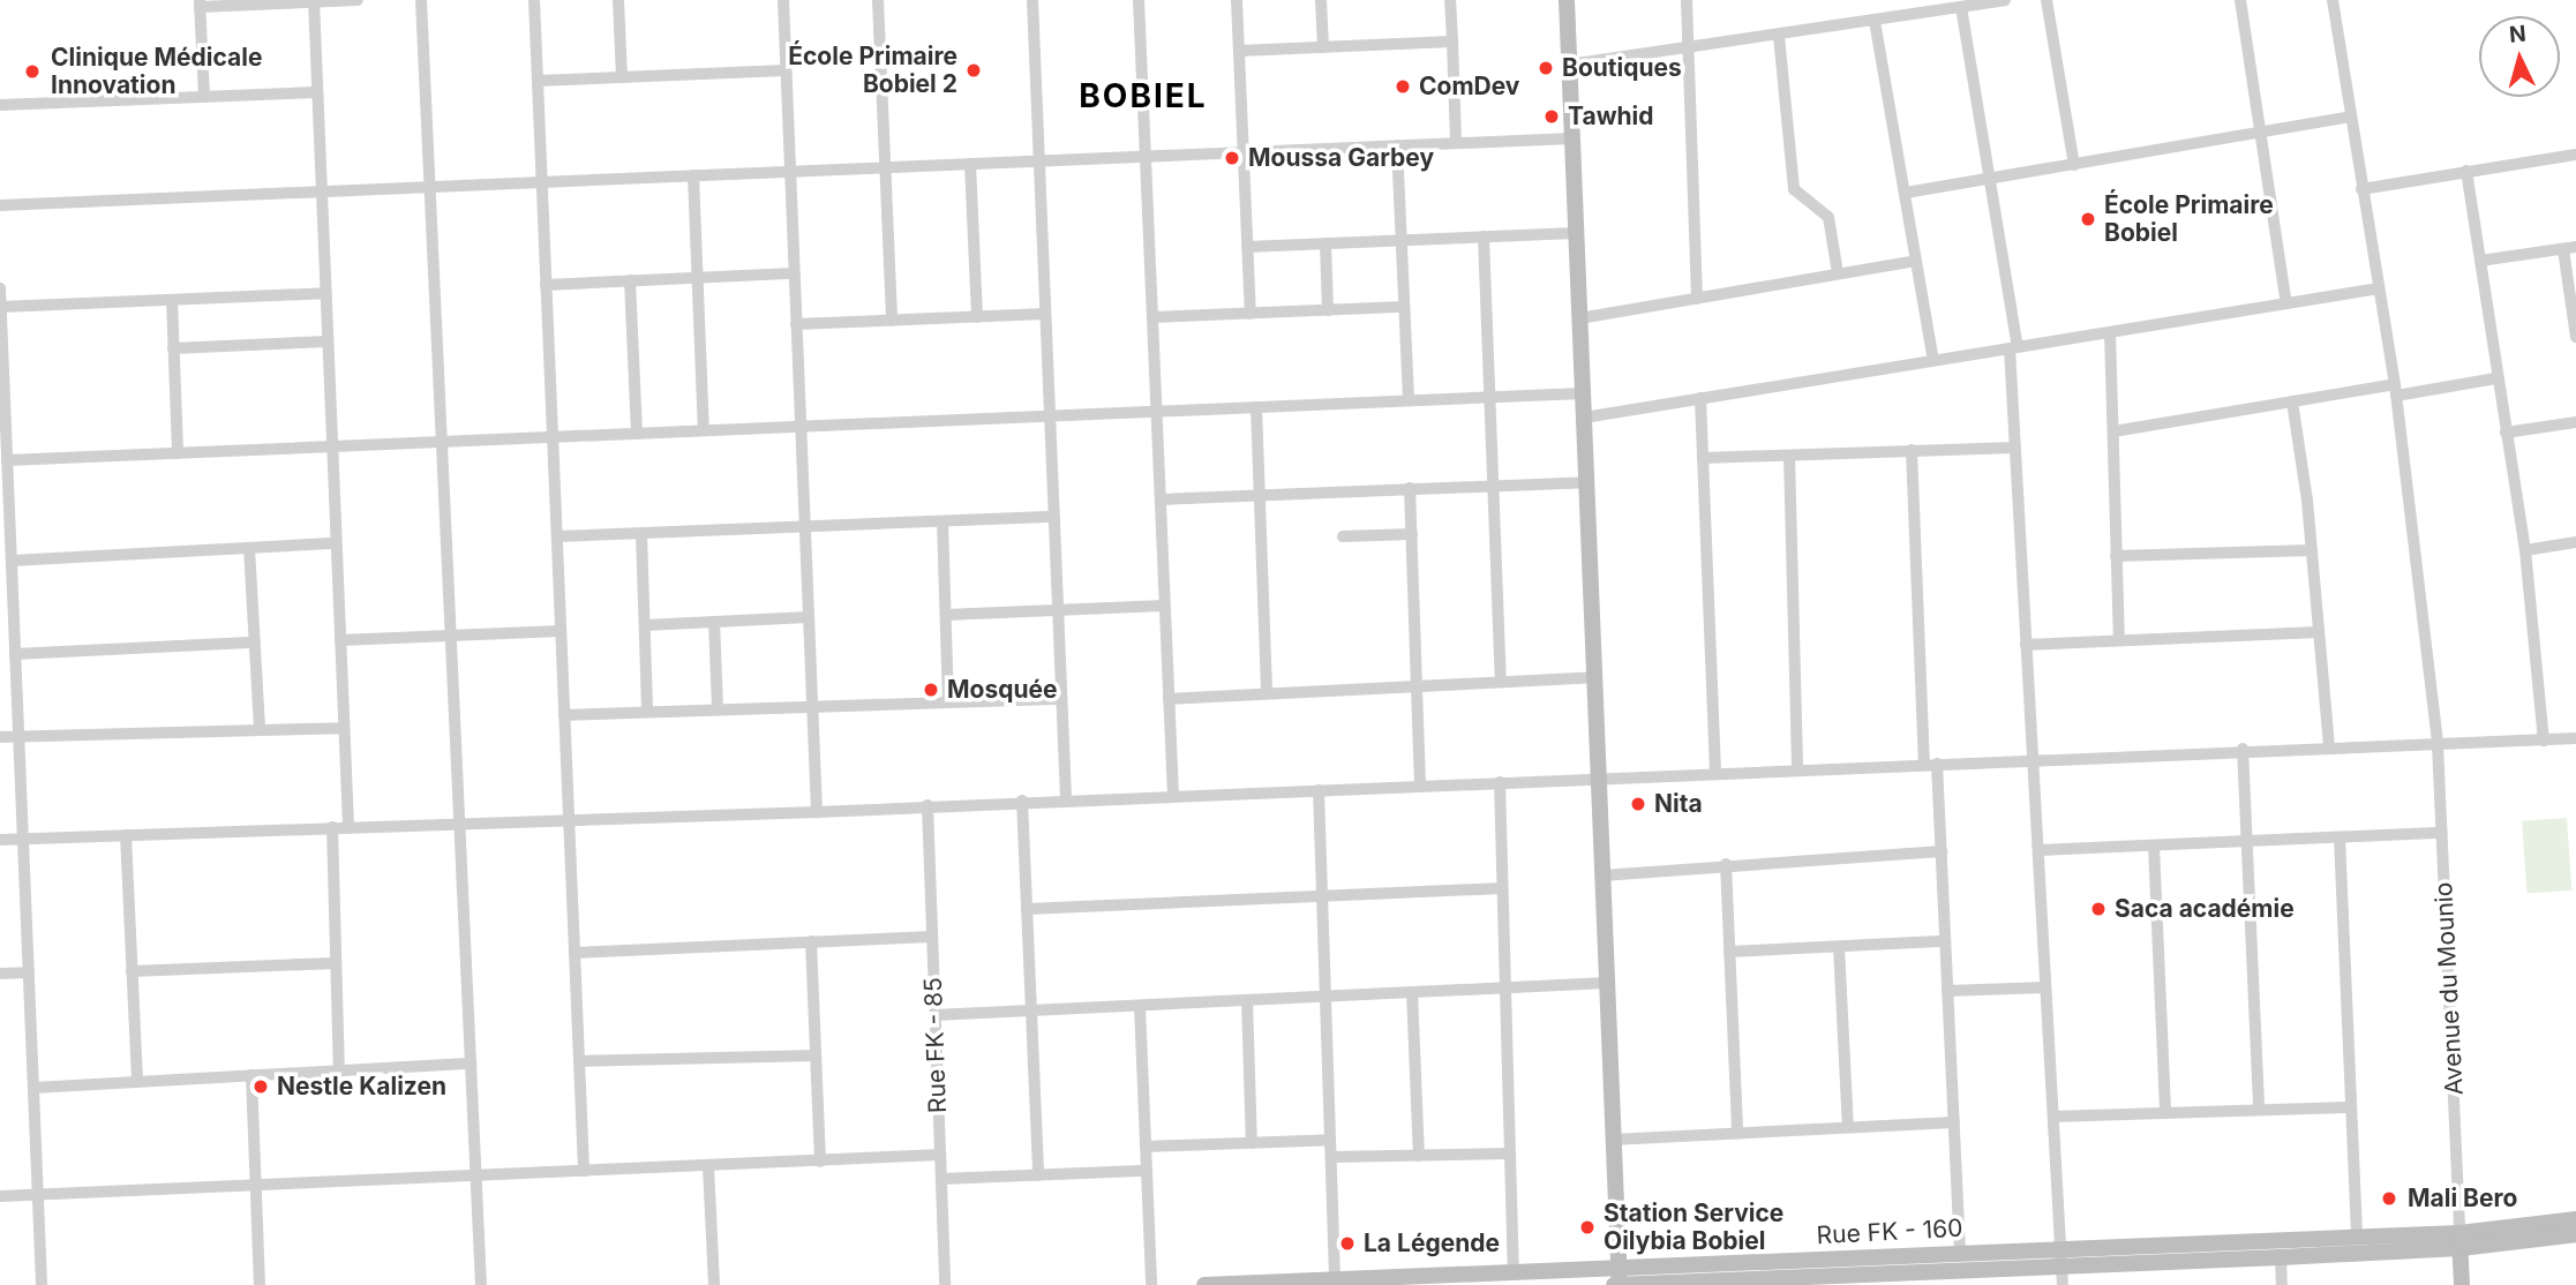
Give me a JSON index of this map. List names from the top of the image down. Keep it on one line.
{"streets":{"main road":["Rue FK - 160"],"street":["Avenue du Mounio","Rue FK - 85"]},"crossings":[["Avenue du Mounio","Rue FK - 160"]],"districts":["BOBIEL"],"places":["Boutiques","École Primaire Bobiel 2","Clinique Médicale Innovation","ComDev","Tawhid","Moussa Garbey","École Primaire Bobiel","Mosquée","Nita","Saca académie","Nestle Kalizen","Mali Bero","Station Service Oilybia Bobiel","La Légende"],"north":"top"}
